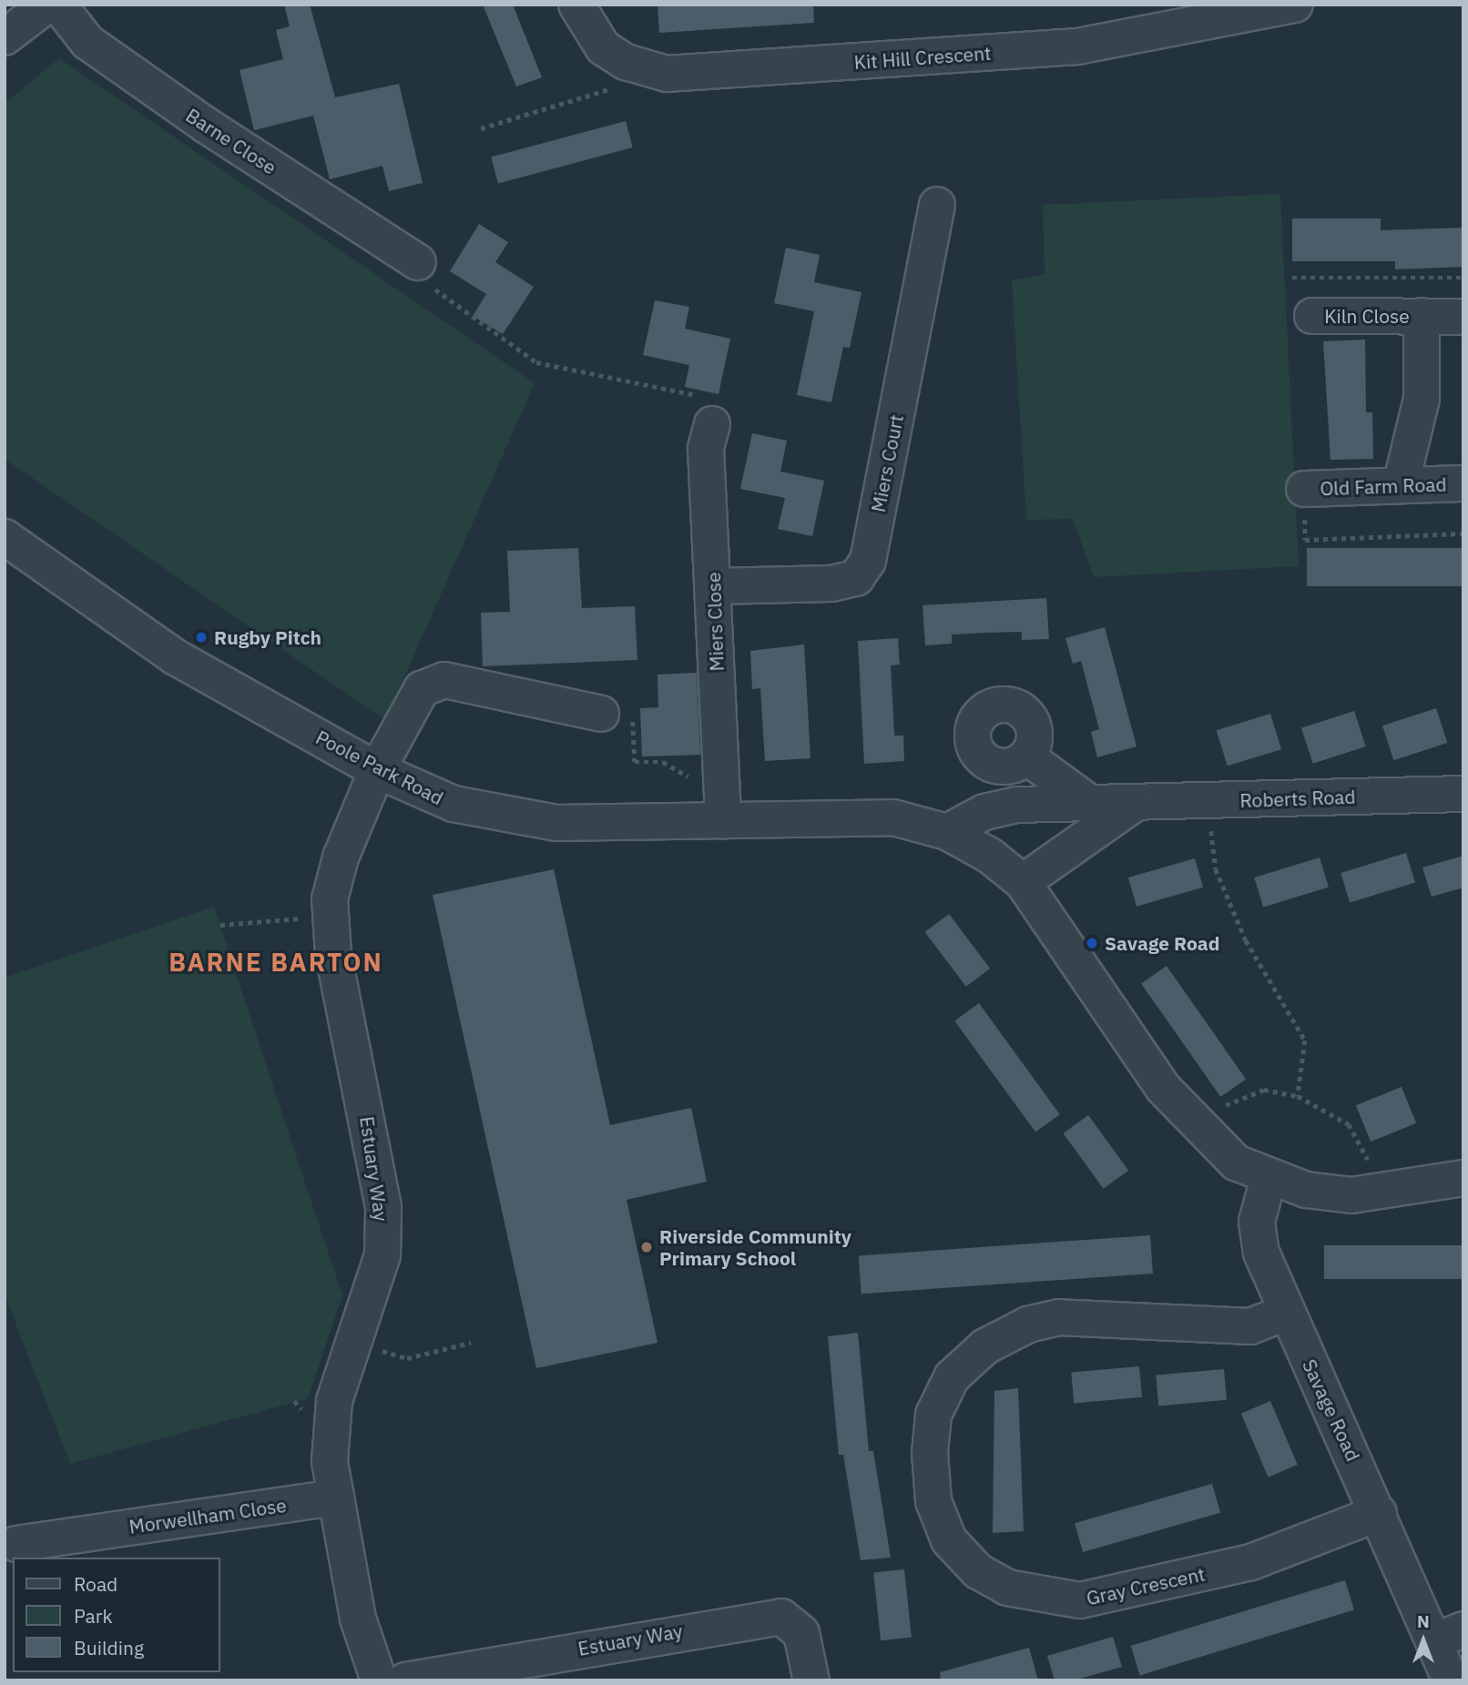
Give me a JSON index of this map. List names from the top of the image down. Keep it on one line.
{"streets":{"street":["Kit Hill Crescent","Barne Close","Kiln Close","Miers Court","Old Farm Road","Miers Close","Poole Park Road","Roberts Road","Estuary Way","Savage Road","Morwellham Close","Gray Crescent"]},"crossings":[["Kiln Close","Old Farm Road"],["Miers Court","Miers Close"],["Miers Close","Poole Park Road"],["Poole Park Road","Roberts Road"],["Poole Park Road","Estuary Way"],["Estuary Way","Morwellham Close"],["Savage Road","Gray Crescent"]],"districts":["BARNE BARTON"],"places":["Rugby Pitch","Savage Road","Riverside Community Primary School"],"legend":["Road","Park","Building"],"north":"top"}
